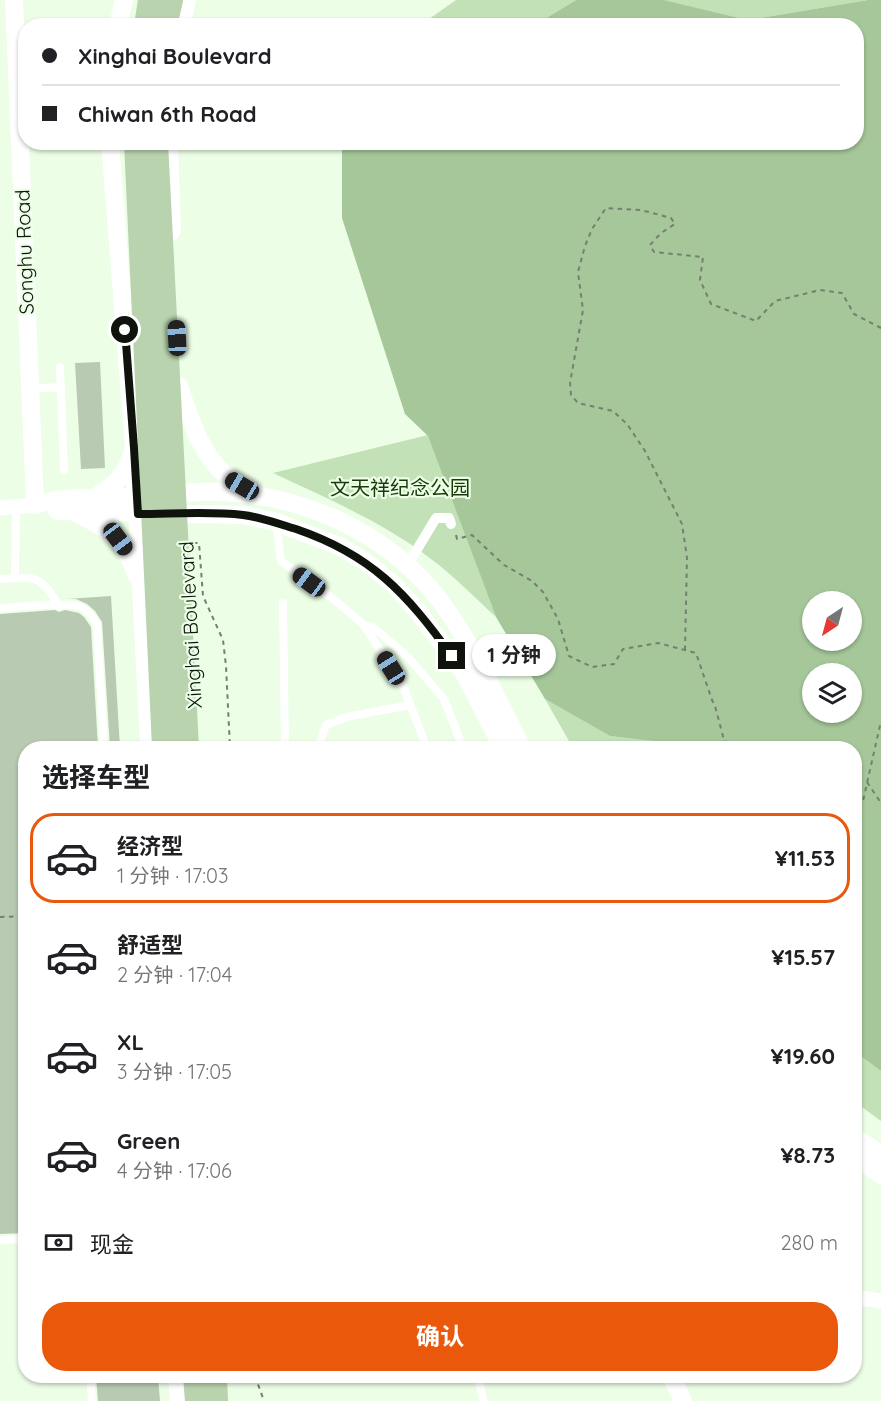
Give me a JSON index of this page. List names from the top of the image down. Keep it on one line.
{"streets":{"street":["Songhu Road","Xinghai Boulevard"]},"parks":["文天祥纪念公园"],"north":"bottom left","page":{"banner":["Xinghai Boulevard","Chiwan 6th Road"],"bubble":"1 分钟","heading":"选择车型","list":[{"name":"经济型","note":"1 分钟 · 17:03","value":"¥11.53"},{"name":"舒适型","note":"2 分钟 · 17:04","value":"¥15.57"},{"name":"XL","note":"3 分钟 · 17:05","value":"¥19.60"},{"name":"Green","note":"4 分钟 · 17:06","value":"¥8.73"}],"pay":["现金","280 m"],"buttons":"确认"}}
